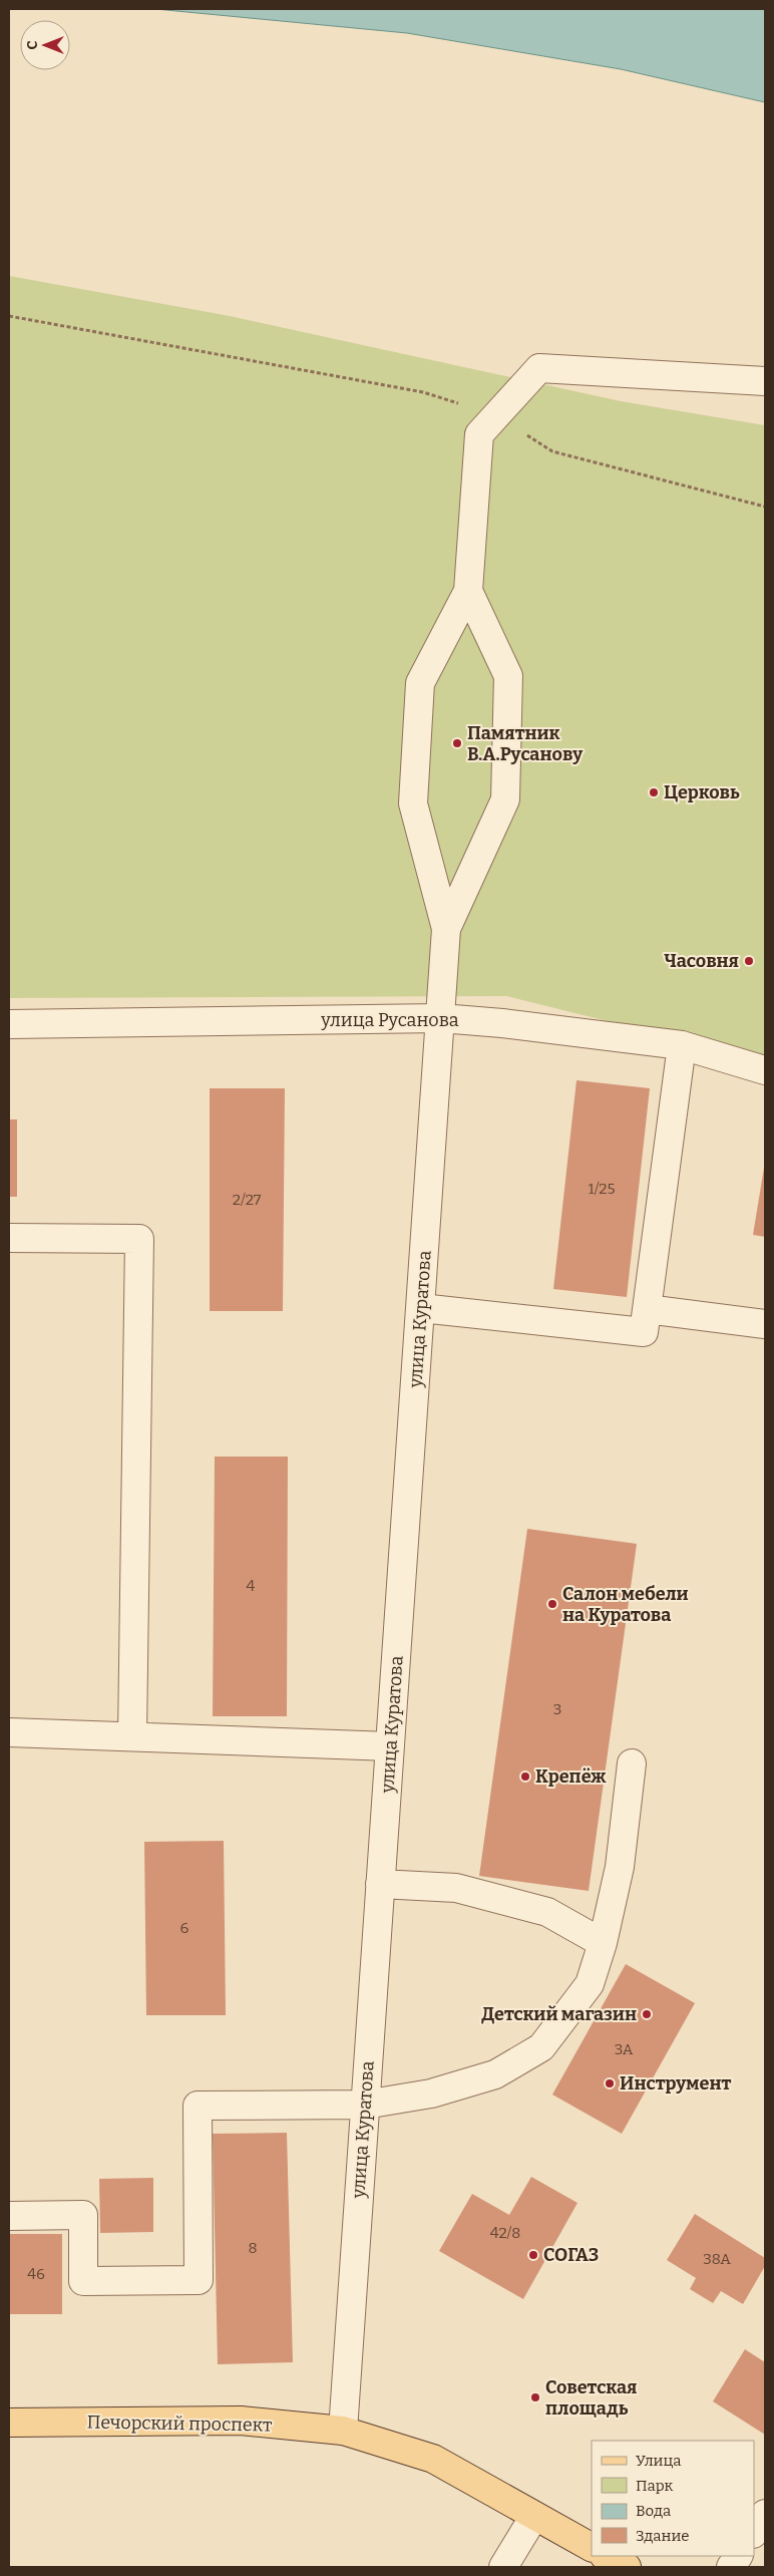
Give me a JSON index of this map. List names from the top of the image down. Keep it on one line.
{"streets":{"main road":["Печорский проспект"],"street":["улица Русанова","улица Куратова"]},"crossings":[["улица Русанова","улица Куратова"],["улица Куратова","Печорский проспект"]],"places":["Памятник В.А.Русанову","Церковь","Часовня","Салон мебели на Куратова","Крепёж","Детский магазин","Инструмент","СОГАЗ","Советская площадь"],"house_numbers":["1/25","2/27","4","3","6","3А","42/8","8","38А","46"],"legend":["Улица","Парк","Вода","Здание"],"north":"left"}
